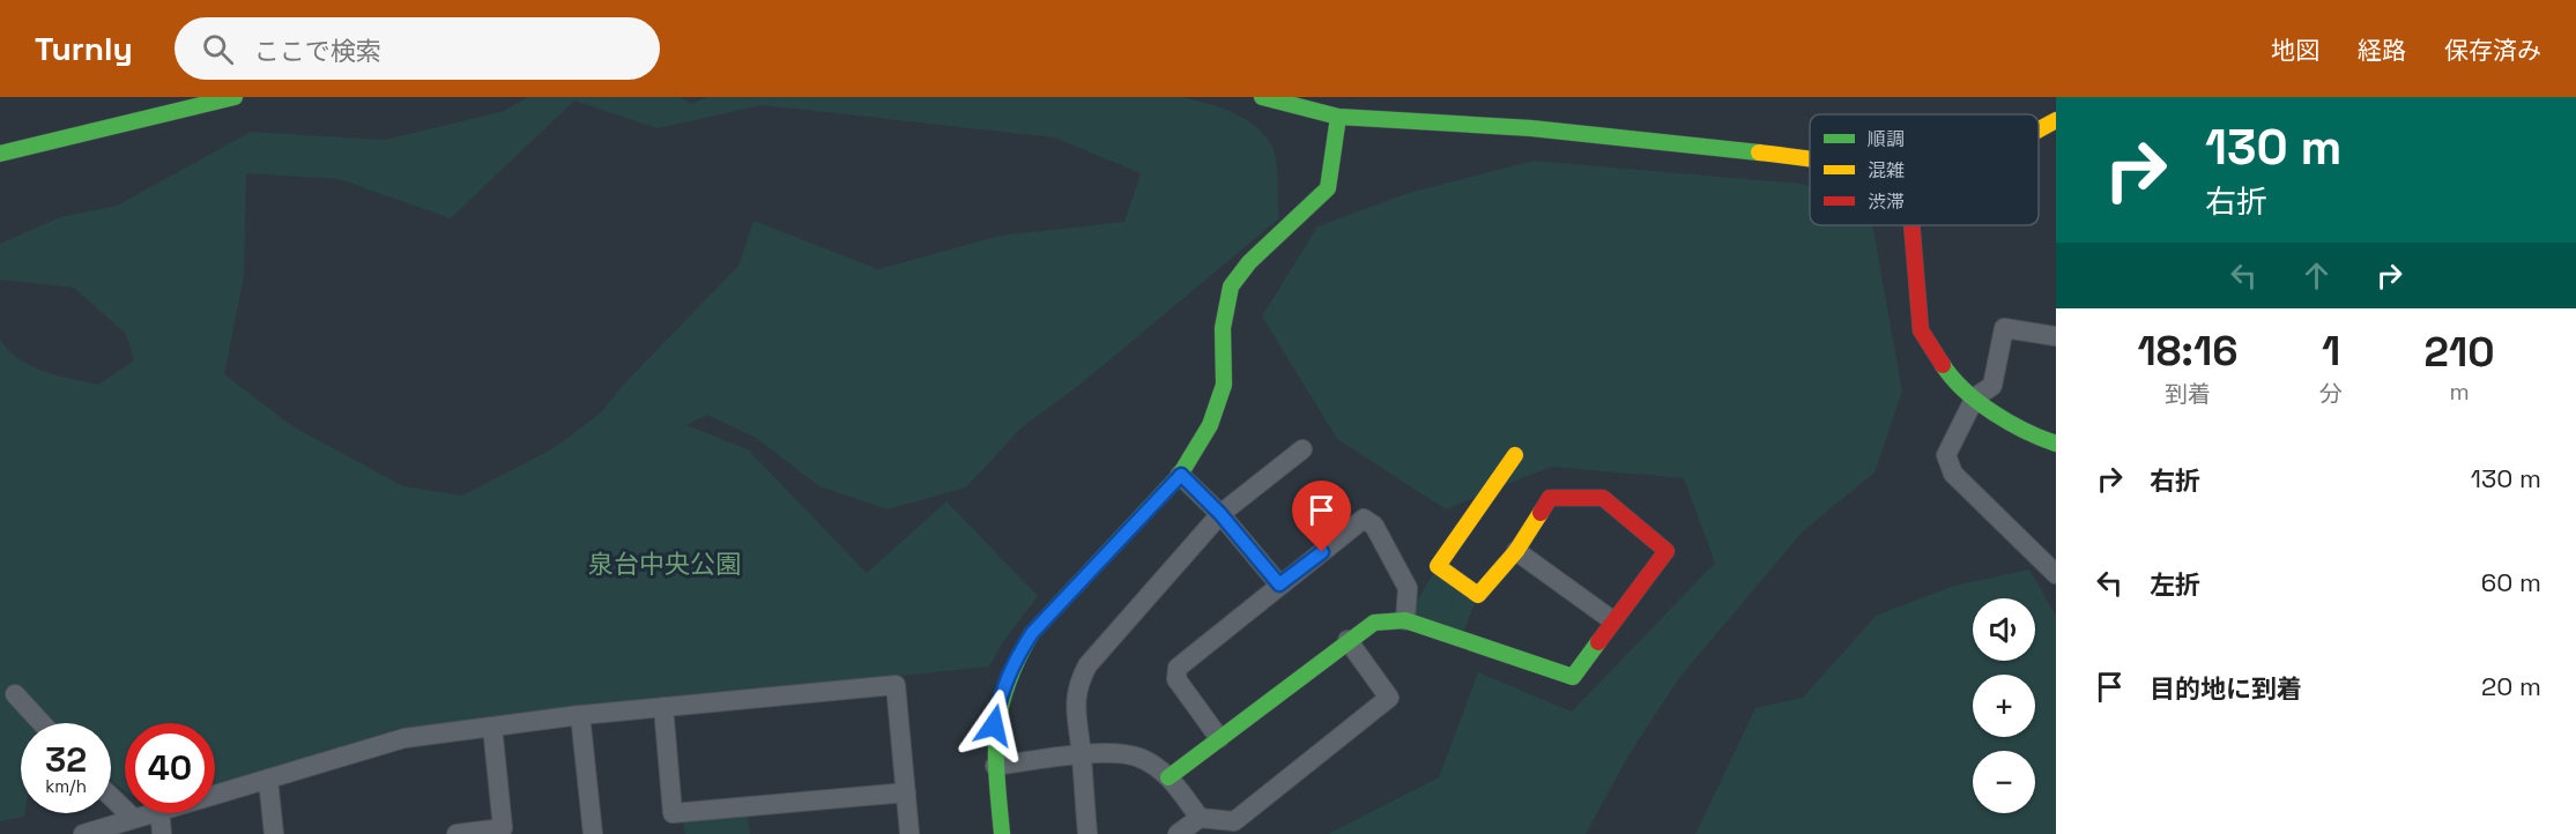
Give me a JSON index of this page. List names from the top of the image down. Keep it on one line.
{"parks":["泉台中央公園"],"legend":["順調","混雑","渋滞"],"page":{"header":"Turnly","search":"ここで検索","nav":["地図","経路","保存済み"],"turn":["130 m","右折"],"eta":["18:16","到着","1","分","210","m"],"list":[{"name":"右折","value":"130 m"},{"name":"左折","value":"60 m"},{"name":"目的地に到着","value":"20 m"}],"map_buttons":["+","−"],"speed":"32 km/h","limit":"40"}}
